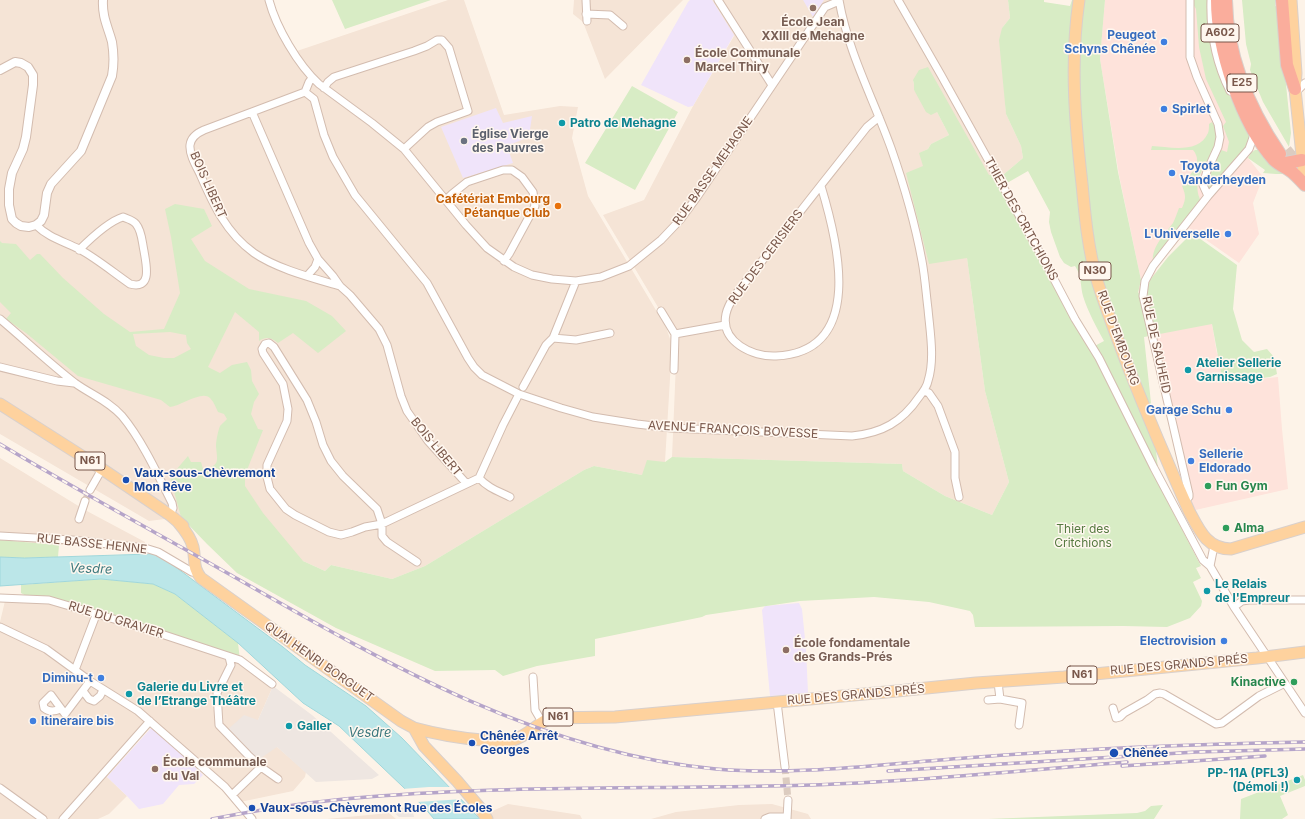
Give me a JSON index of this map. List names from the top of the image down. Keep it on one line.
{"streets":{"highway":["A602","E25"],"main road":["N30","RUE D'EMBOURG","N61","QUAI HENRI BORGUET","RUE DES GRANDS PRÉS"],"street":["RUE BASSE MEHAGNE","BOIS LIBERT","THIER DES CRITCHIONS","RUE DES CERISIERS","RUE DE SAUHEID","AVENUE FRANÇOIS BOVESSE","RUE BASSE HENNE","RUE DU GRAVIER"]},"crossings":[["A602","E25"],["A602","RUE DE SAUHEID"],["RUE BASSE MEHAGNE","AVENUE FRANÇOIS BOVESSE"],["BOIS LIBERT","AVENUE FRANÇOIS BOVESSE"],["RUE DES CERISIERS","AVENUE FRANÇOIS BOVESSE"],["N30","RUE D'EMBOURG"],["N30","RUE DE SAUHEID"],["RUE D'EMBOURG","RUE DE SAUHEID"],["N61","RUE BASSE HENNE"],["N61","QUAI HENRI BORGUET"],["RUE BASSE HENNE","QUAI HENRI BORGUET"],["QUAI HENRI BORGUET","RUE DES GRANDS PRÉS"]],"water":["Vesdre"],"parks":["Thier des Critchions"],"places":["École Jean XXIII de Mehagne","Peugeot Schyns Chênée","École Communale Marcel Thiry","Spirlet","Patro de Mehagne","Église Vierge des Pauvres","Toyota Vanderheyden","Cafétériat Embourg Pétanque Club","L'Universelle","Atelier Sellerie Garnissage","Garage Schu","Sellerie Eldorado","Vaux-sous-Chèvremont Mon Rêve","Fun Gym","Alma","Le Relais de l'Empreur","Electrovision","École fondamentale des Grands-Prés","Diminu-t","Kinactive","Galerie du Livre et de l’Etrange Théâtre","Itineraire bis","Galler","Chênée Arrêt Georges","Chênée","École communale du Val","PP-11A (PFL3) (Démoli !)","Vaux-sous-Chèvremont Rue des Écoles"]}
